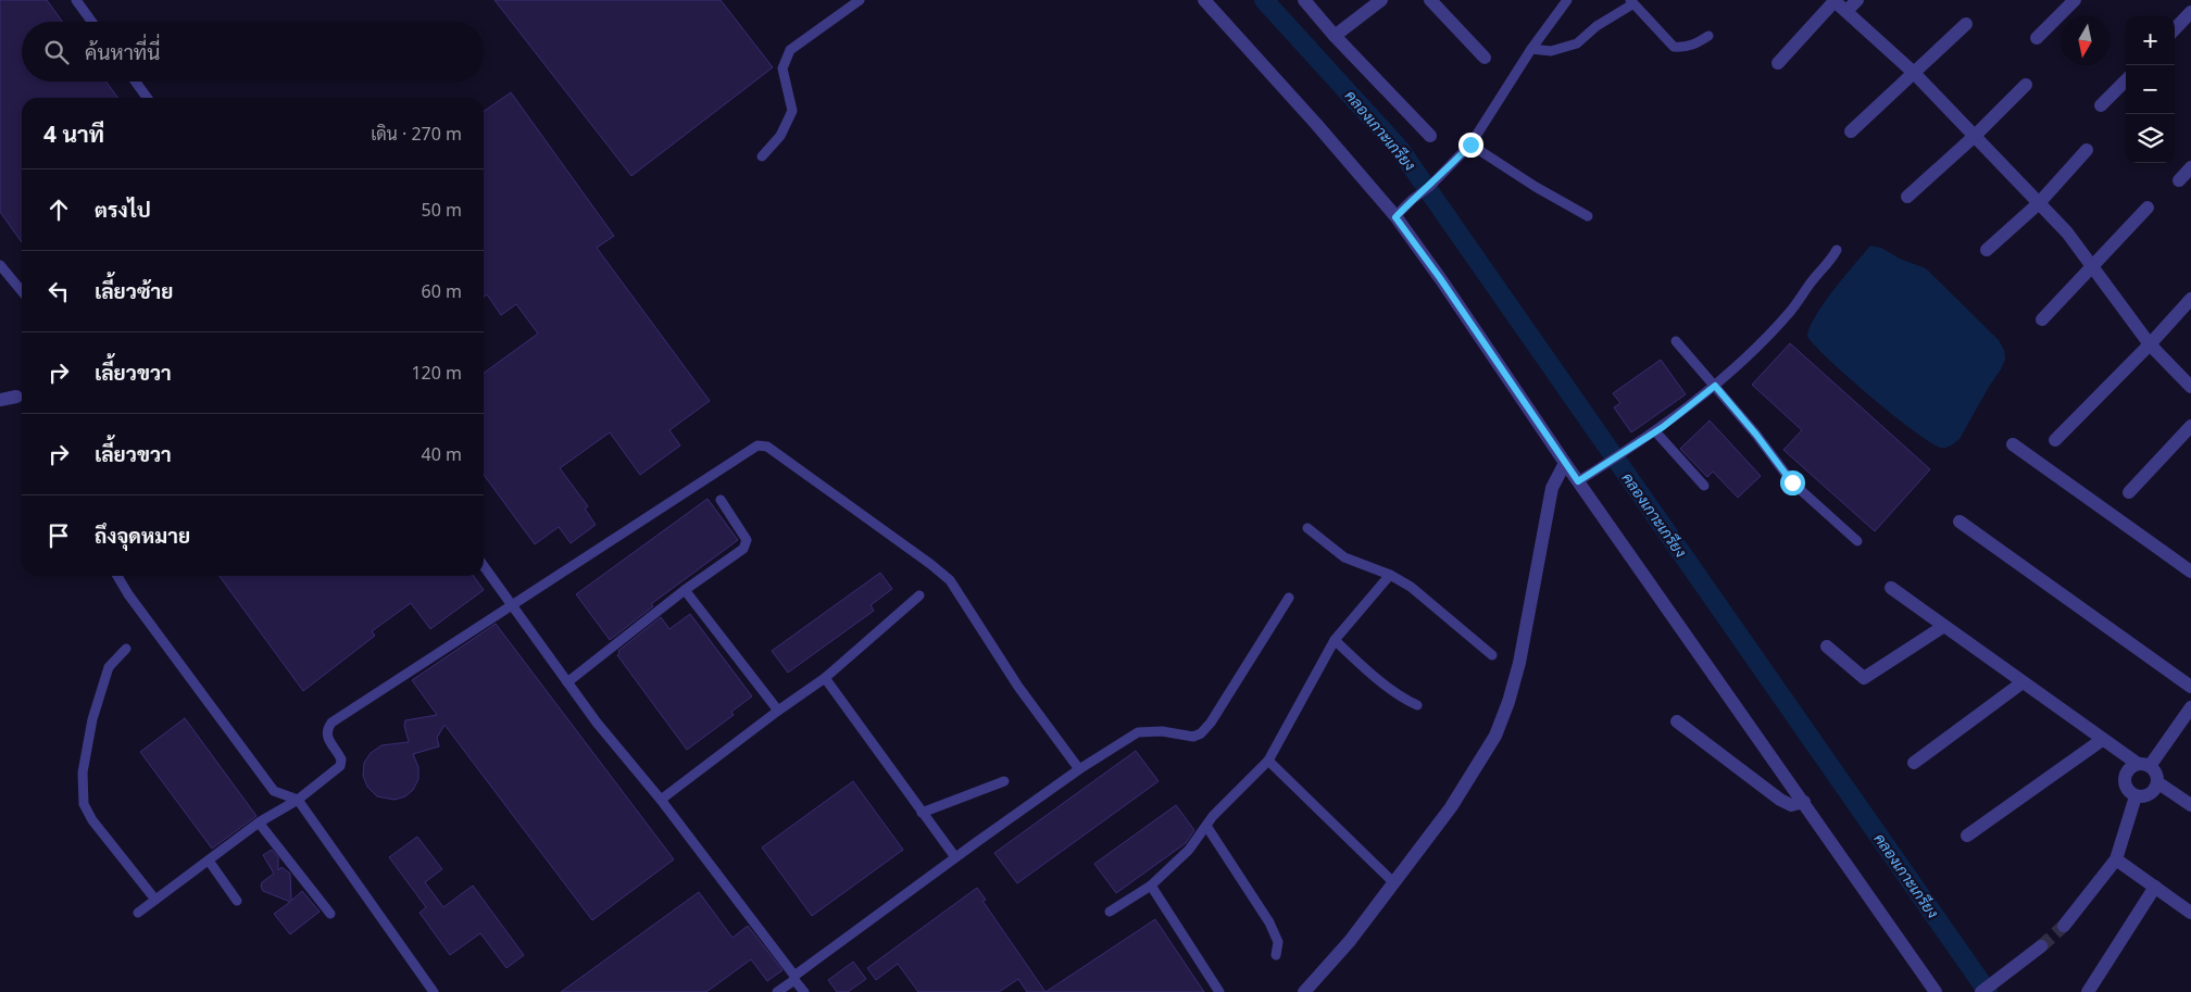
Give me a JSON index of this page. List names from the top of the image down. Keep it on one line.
{"water":["คลองเกาะเกรียง"],"north":"bottom","page":{"map_buttons":["+","−"],"search":"ค้นหาที่นี่","heading":["4 นาที","เดิน · 270 m"],"list":[["ตรงไป","50 m"],["เลี้ยวซ้าย","60 m"],["เลี้ยวขวา","120 m"],["เลี้ยวขวา","40 m"],"ถึงจุดหมาย"]}}
